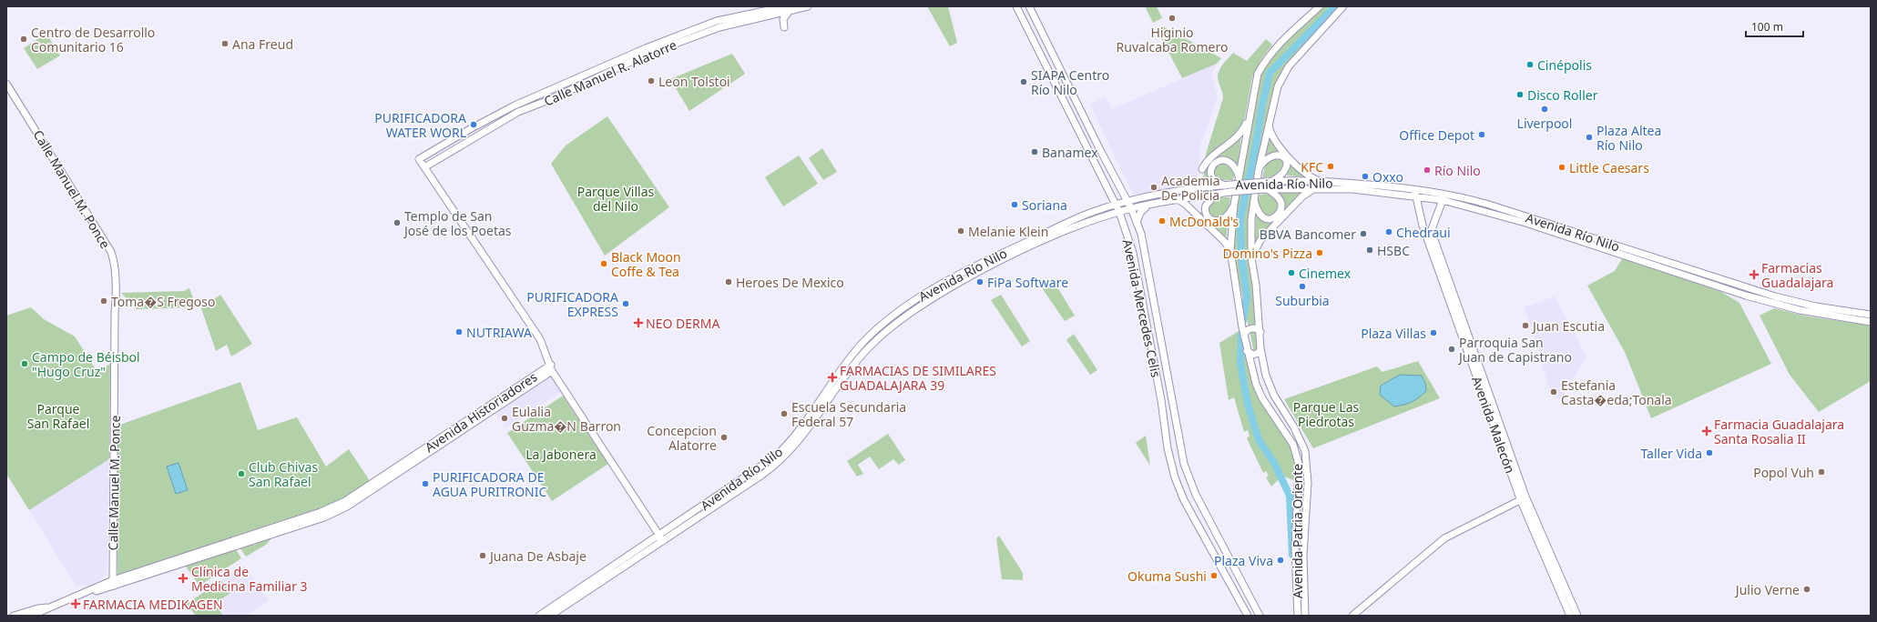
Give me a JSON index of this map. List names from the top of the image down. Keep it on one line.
{"streets":{"street":["Calle Manuel R. Alatorre","Avenida Río Nilo","Calle Manuel M. Ponce","Avenida Mercedes Celis","Avenida Historiadores","Avenida Malecón","Avenida Patria Oriente"]},"crossings":[["Avenida Río Nilo","Avenida Mercedes Celis"],["Avenida Río Nilo","Avenida Malecón"],["Calle Manuel M. Ponce","Avenida Historiadores"]],"parks":["Parque Villas del Nilo","Parque Las Piedrotas","Parque San Rafael","La Jabonera"],"places":{"other":["Higinio Ruvalcaba Romero","Centro de Desarrollo Comunitario 16","Ana Freud","Cinépolis","Leon Tolstoi","SIAPA Centro Río Nilo","Disco Roller","Liverpool","PURIFICADORA WATER WORL","Office Depot","Plaza Altea Río Nilo","Banamex","KFC","Little Caesars","Río Nilo","Oxxo","Academia De Policia","Soriana","McDonald's","Templo de San José de los Poetas","Melanie Klein","Chedraui","BBVA Bancomer","HSBC","Domino's Pizza","Black Moon Coffe & Tea","Cinemex","Heroes De Mexico","FiPa Software","Suburbia","Toma�S Fregoso","PURIFICADORA EXPRESS","Juan Escutia","NUTRIAWA","Plaza Villas","Parroquia San Juan de Capistrano","Campo de Béisbol \"Hugo Cruz\"","Estefania Casta�eda;Tonala","Escuela Secundaria Federal 57","Eulalia Guzma�N Barron","Concepcion Alatorre","Taller Vida","Popol Vuh","Club Chivas San Rafael","PURIFICADORA DE AGUA PURITRONIC","Juana De Asbaje","Plaza Viva","Okuma Sushi","Julio Verne"],"health":["Farmacias Guadalajara","NEO DERMA","FARMACIAS DE SIMILARES GUADALAJARA 39","Farmacia Guadalajara Santa Rosalia II","Clínica de Medicina Familiar 3","FARMACIA MEDIKAGEN"]},"scale_bar":"100 m"}
